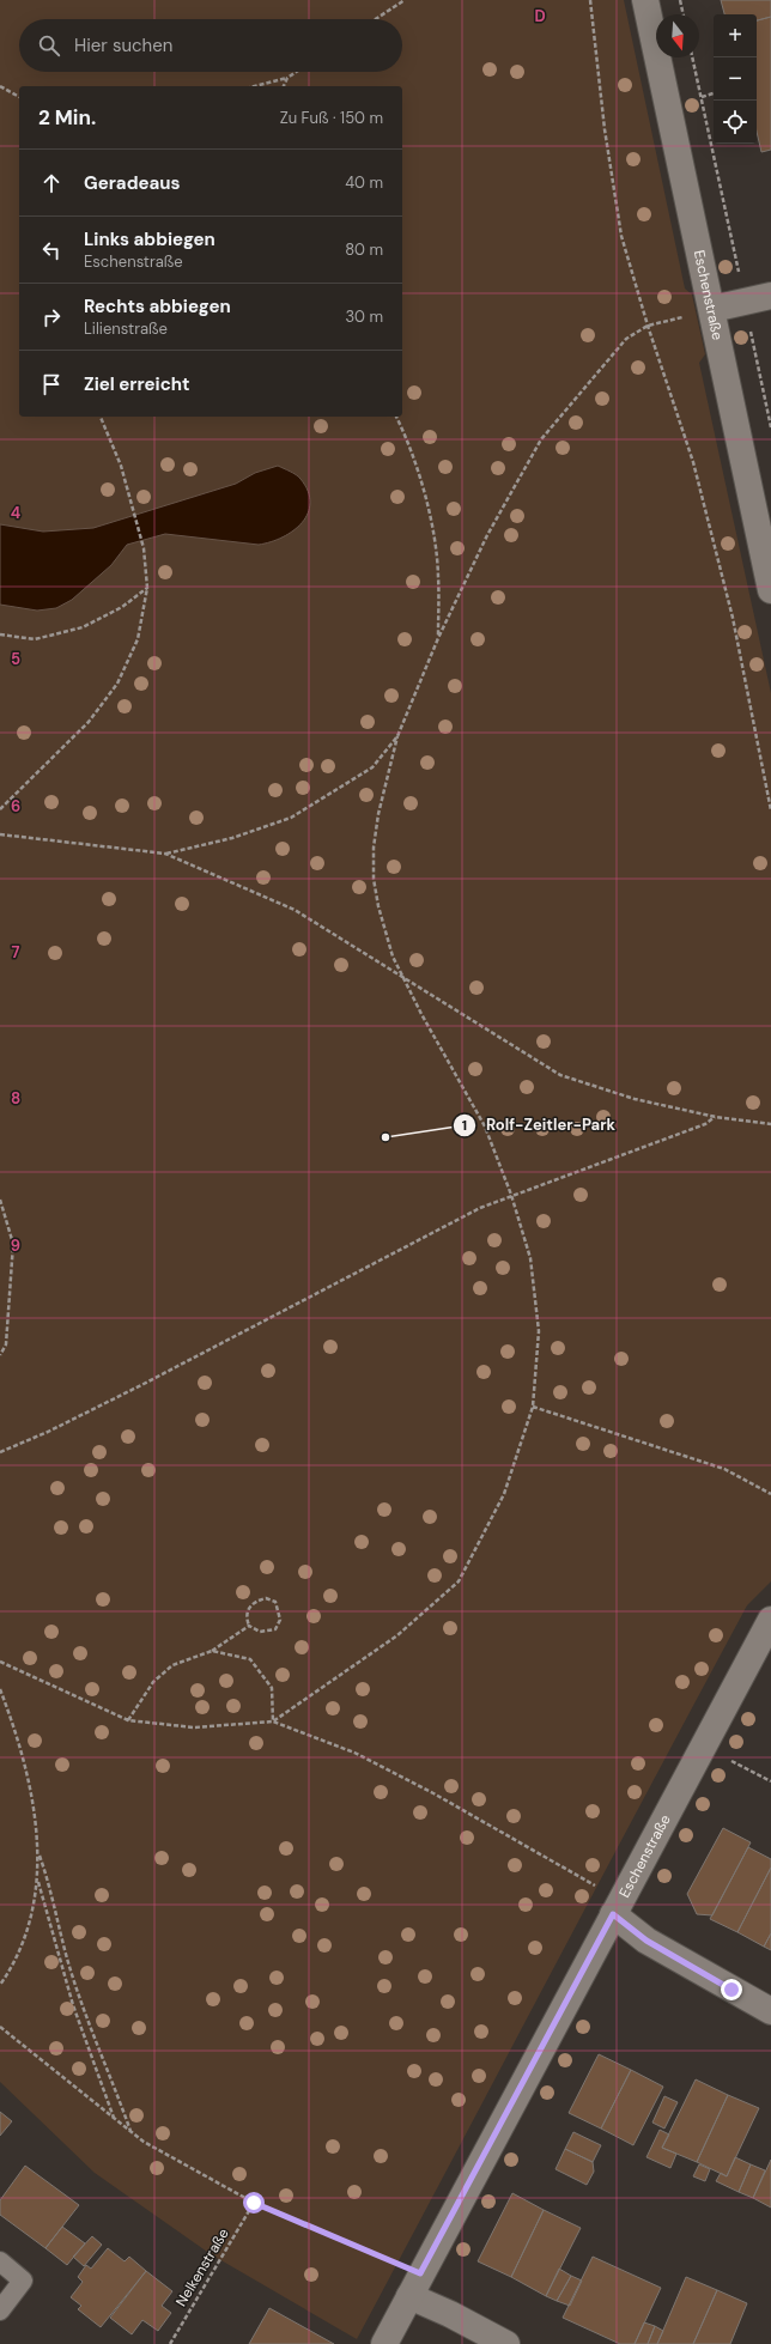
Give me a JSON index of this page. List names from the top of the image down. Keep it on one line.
{"streets":{"street":["Eschenstraße"],"path":["Nelkenstraße"]},"places":["Rolf-Zeitler-Park"],"north":"bottom","page":{"map_buttons":["+","−"],"search":"Hier suchen","heading":["2 Min.","Zu Fuß · 150 m"],"list":[["Geradeaus","40 m"],["Links abbiegen","Eschenstraße","80 m"],["Rechts abbiegen","Lilienstraße","30 m"],"Ziel erreicht"]},"grid":{"columns":["D"],"rows":["4","5","6","7","8","9"]}}
